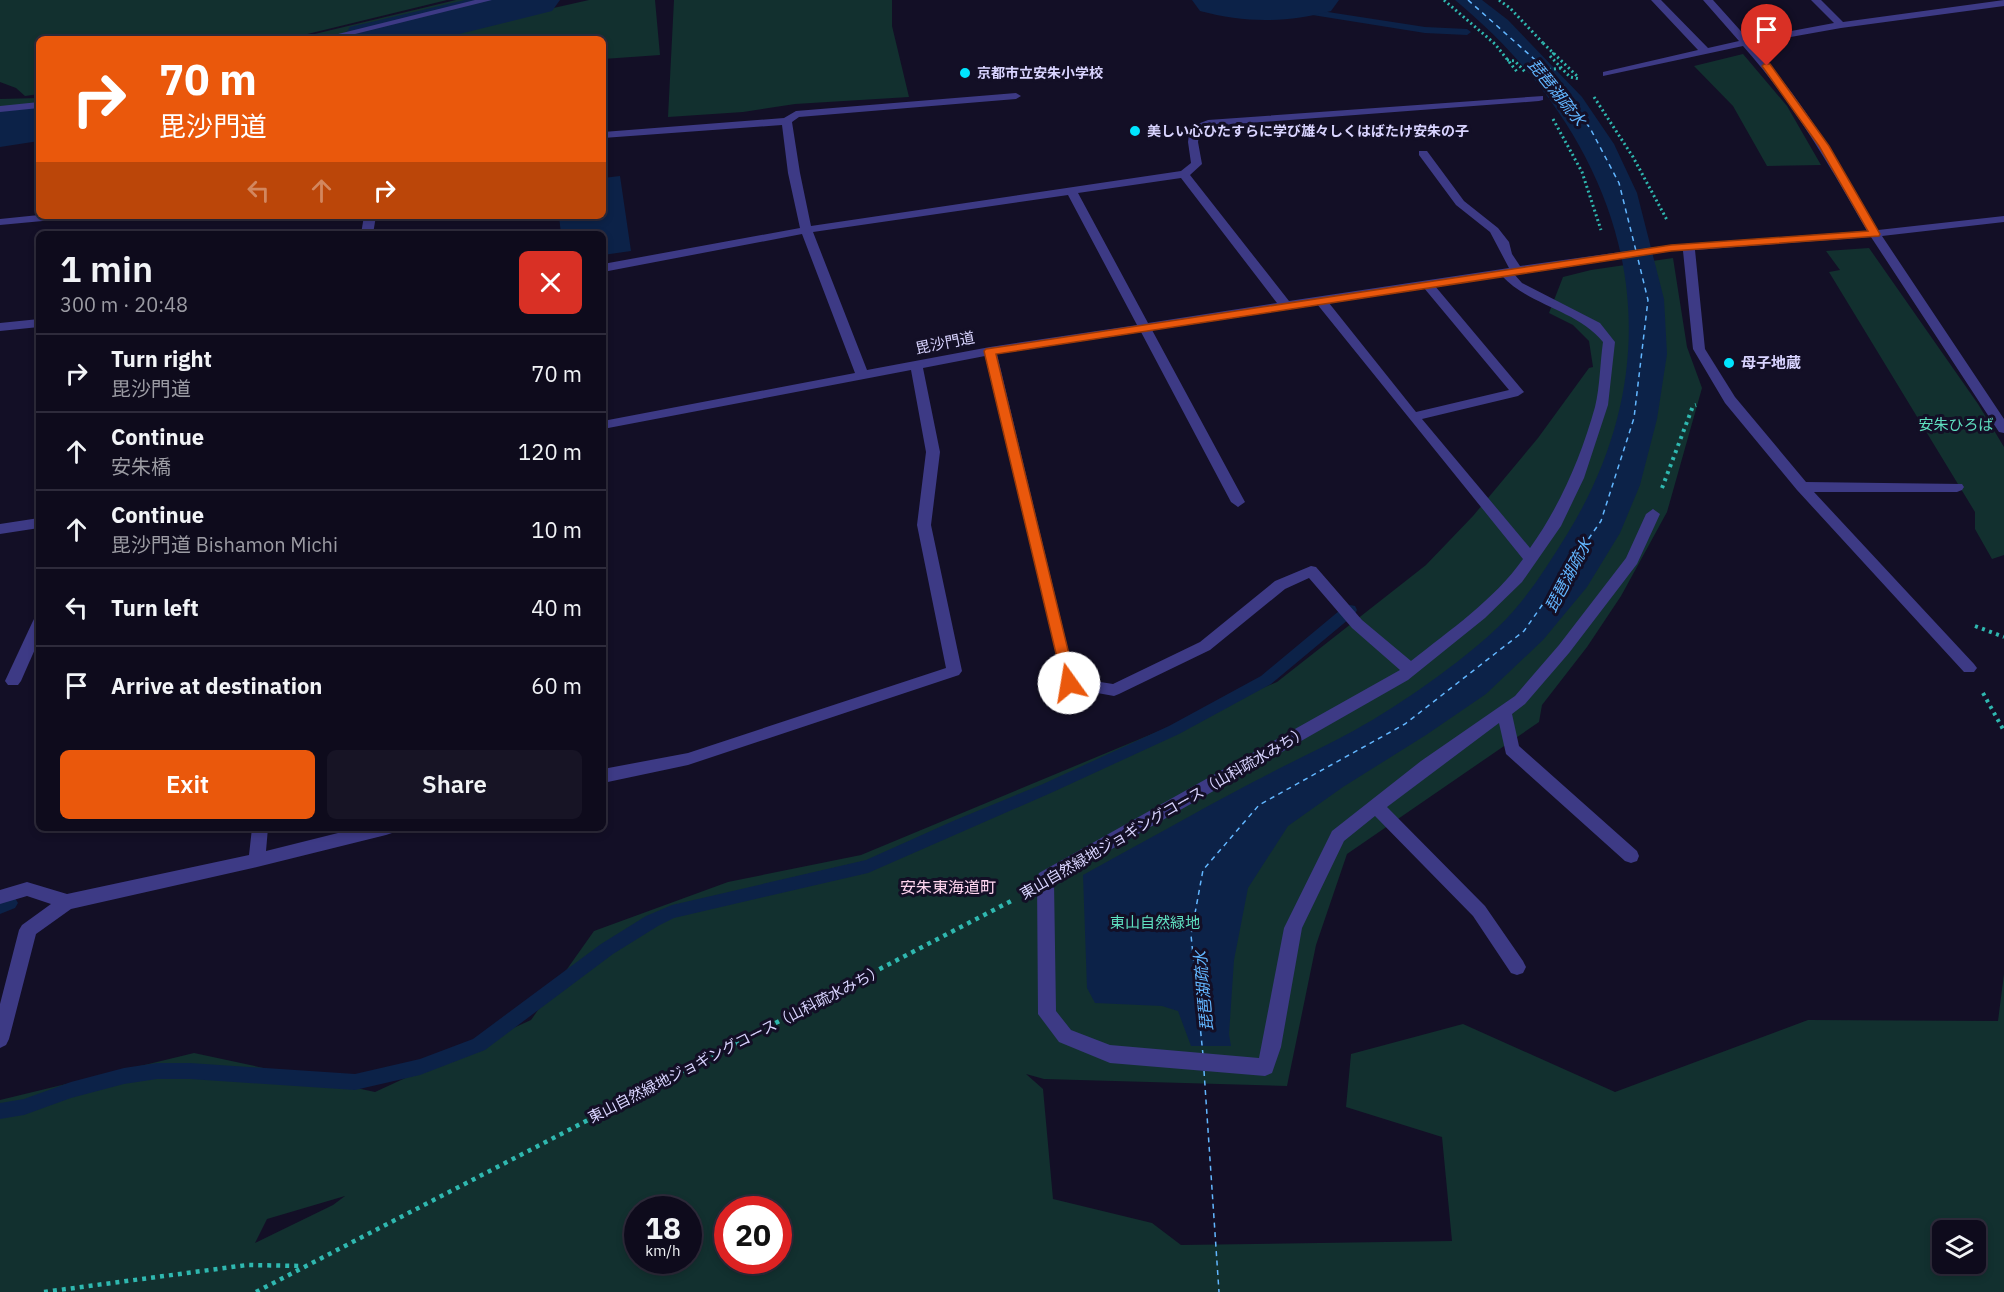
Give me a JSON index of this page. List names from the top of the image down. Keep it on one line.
{"streets":{"street":["毘沙門道","東山自然緑地ジョギングコース（山科疏水みち）"]},"crossings":[["毘沙門道","東山自然緑地ジョギングコース（山科疏水みち）"]],"districts":["安朱東海道町"],"water":["琵琶湖疏水"],"parks":["安朱ひろば","東山自然緑地"],"places":["京都市立安朱小学校","美しい心ひたすらに学び雄々しくはばたけ安朱の子","母子地蔵"],"page":{"turn":["70 m","毘沙門道"],"heading":["1 min","300 m · 20:48"],"list":[{"name":"Turn right","note":"毘沙門道","value":"70 m"},{"name":"Continue","note":"安朱橋","value":"120 m"},{"name":"Continue","note":"毘沙門道 Bishamon Michi","value":"10 m"},{"name":"Turn left","value":"40 m"},{"name":"Arrive at destination","value":"60 m"}],"buttons":["Exit","Share"],"speed":"18 km/h","limit":"20"}}
